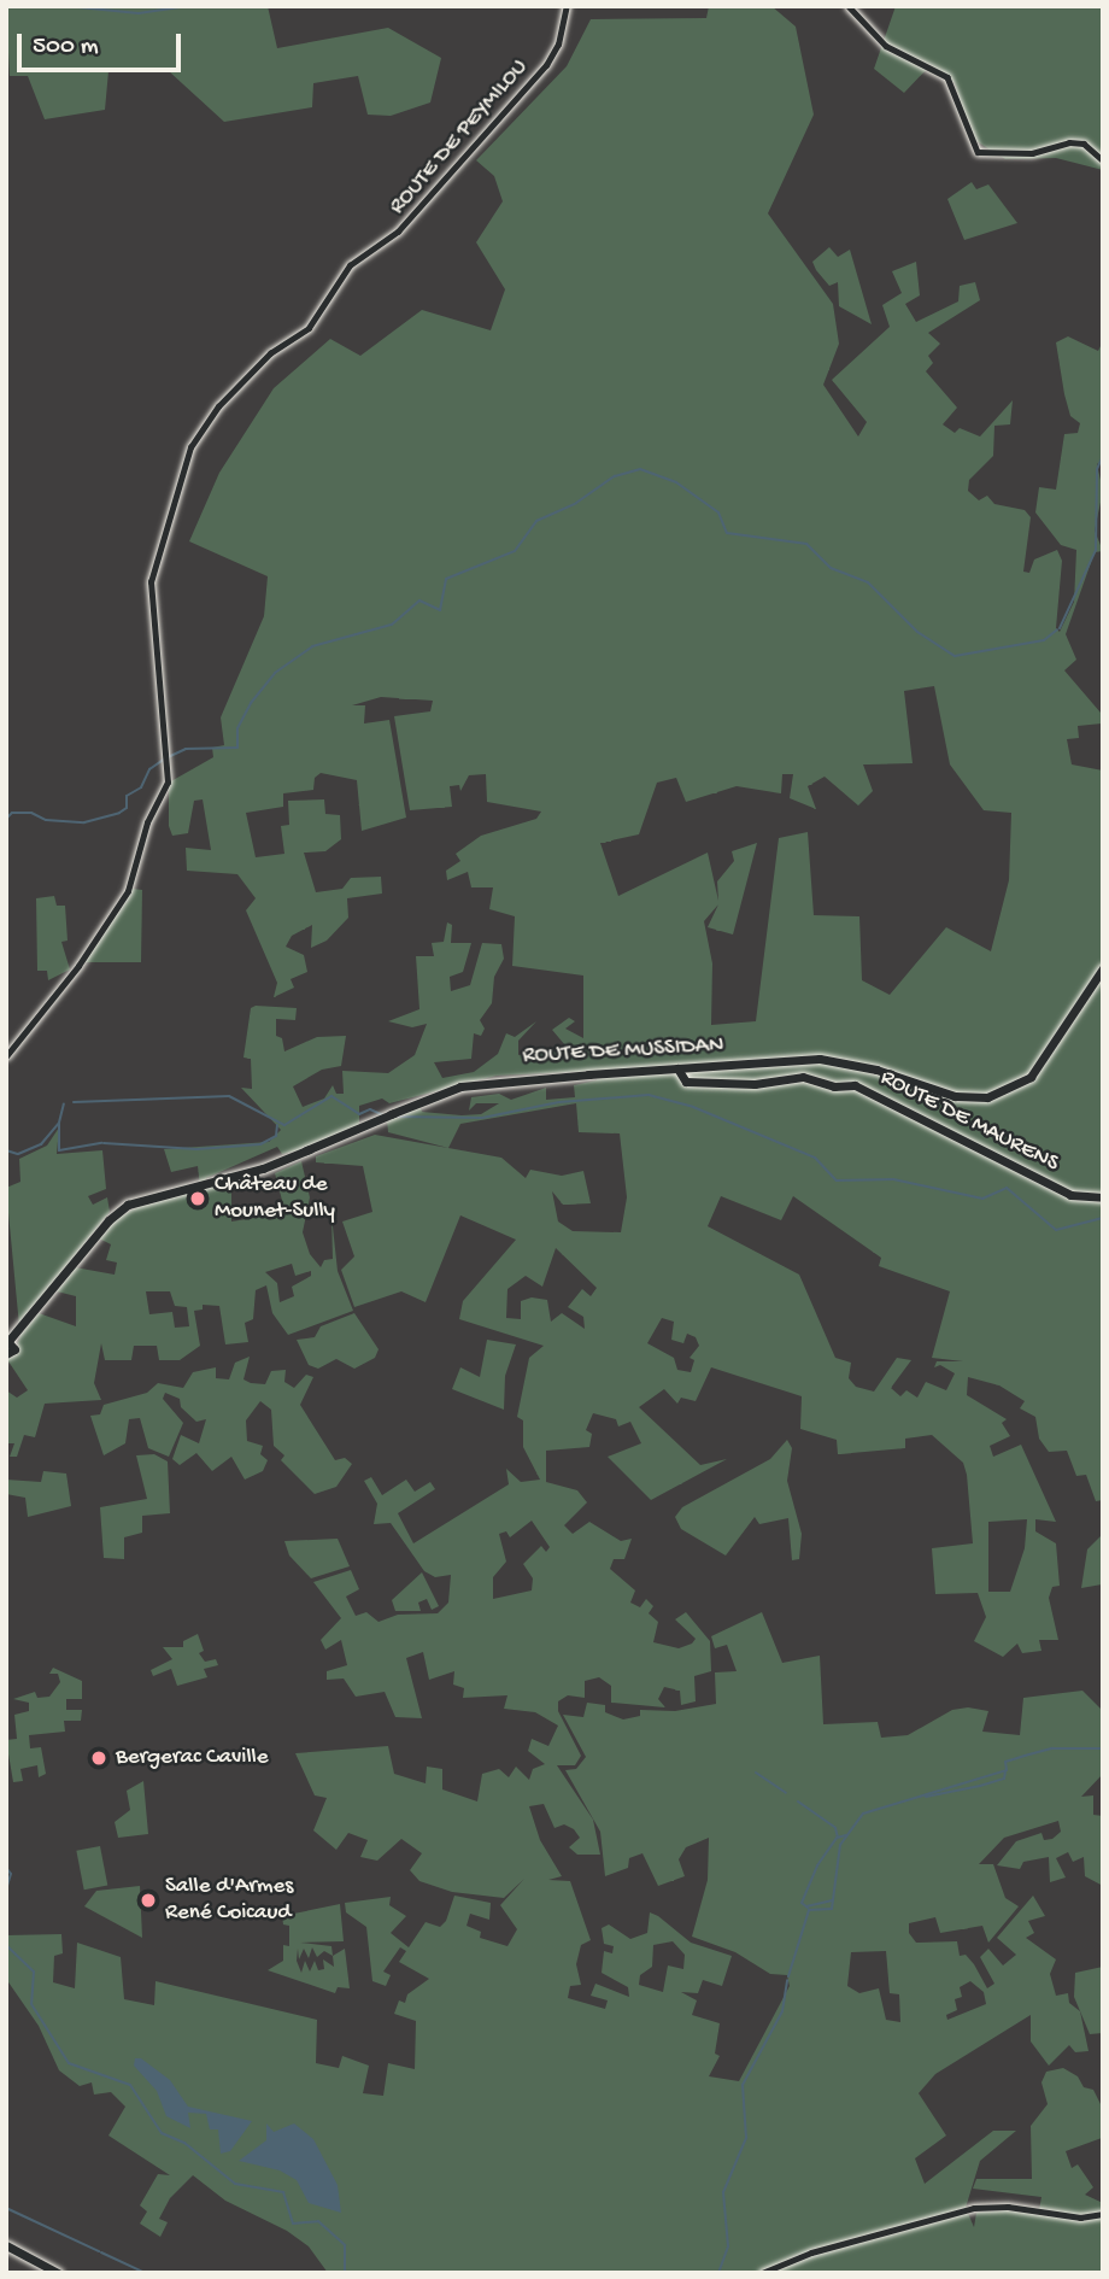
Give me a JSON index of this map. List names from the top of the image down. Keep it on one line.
{"streets":{"main road":["ROUTE DE MUSSIDAN","ROUTE DE MAURENS"],"street":["ROUTE DE PEYMILOU"]},"crossings":[["ROUTE DE MUSSIDAN","ROUTE DE MAURENS"]],"places":["Château de Mounet-Sully","Bergerac Caville","Salle d'Armes René Coicaud"],"scale_bar":"500 m"}
